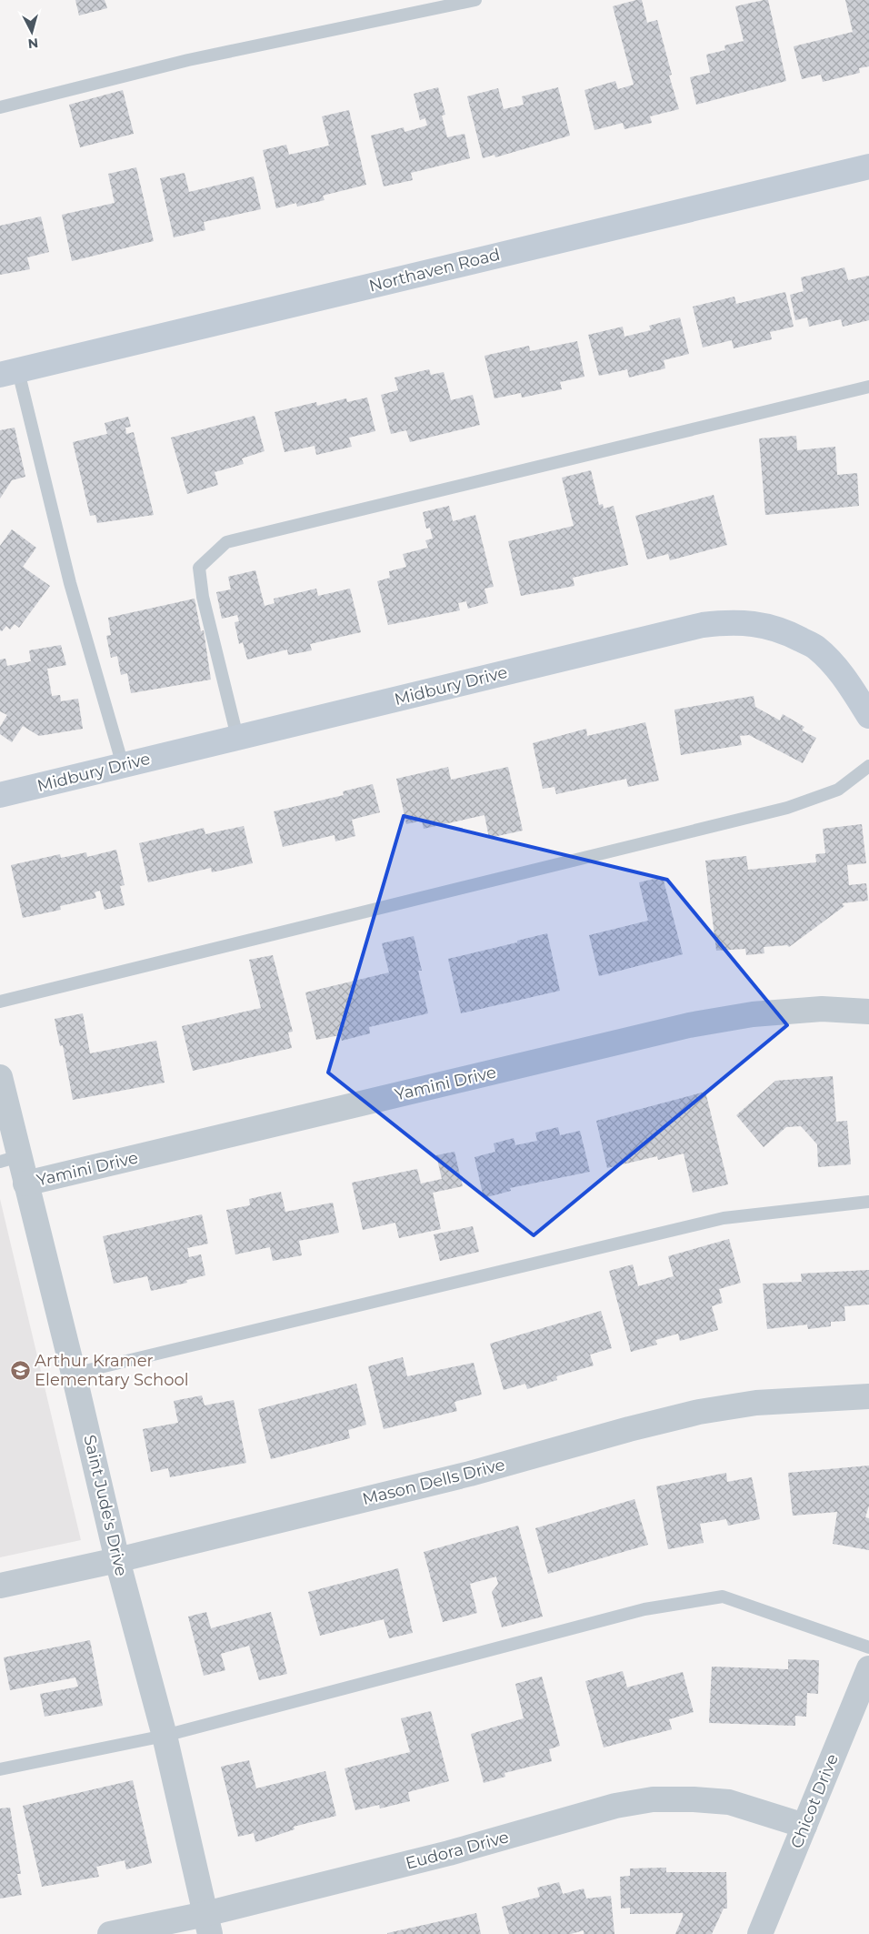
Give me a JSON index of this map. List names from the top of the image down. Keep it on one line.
{"streets":{"street":["Northaven Road","Midbury Drive","Yamini Drive","Mason Dells Drive","Saint Jude's Drive","Chicot Drive","Eudora Drive"]},"crossings":[["Yamini Drive","Saint Jude's Drive"],["Mason Dells Drive","Saint Jude's Drive"],["Saint Jude's Drive","Eudora Drive"],["Chicot Drive","Eudora Drive"]],"places":{"school or university":["Arthur Kramer Elementary School"]},"north":"bottom"}
